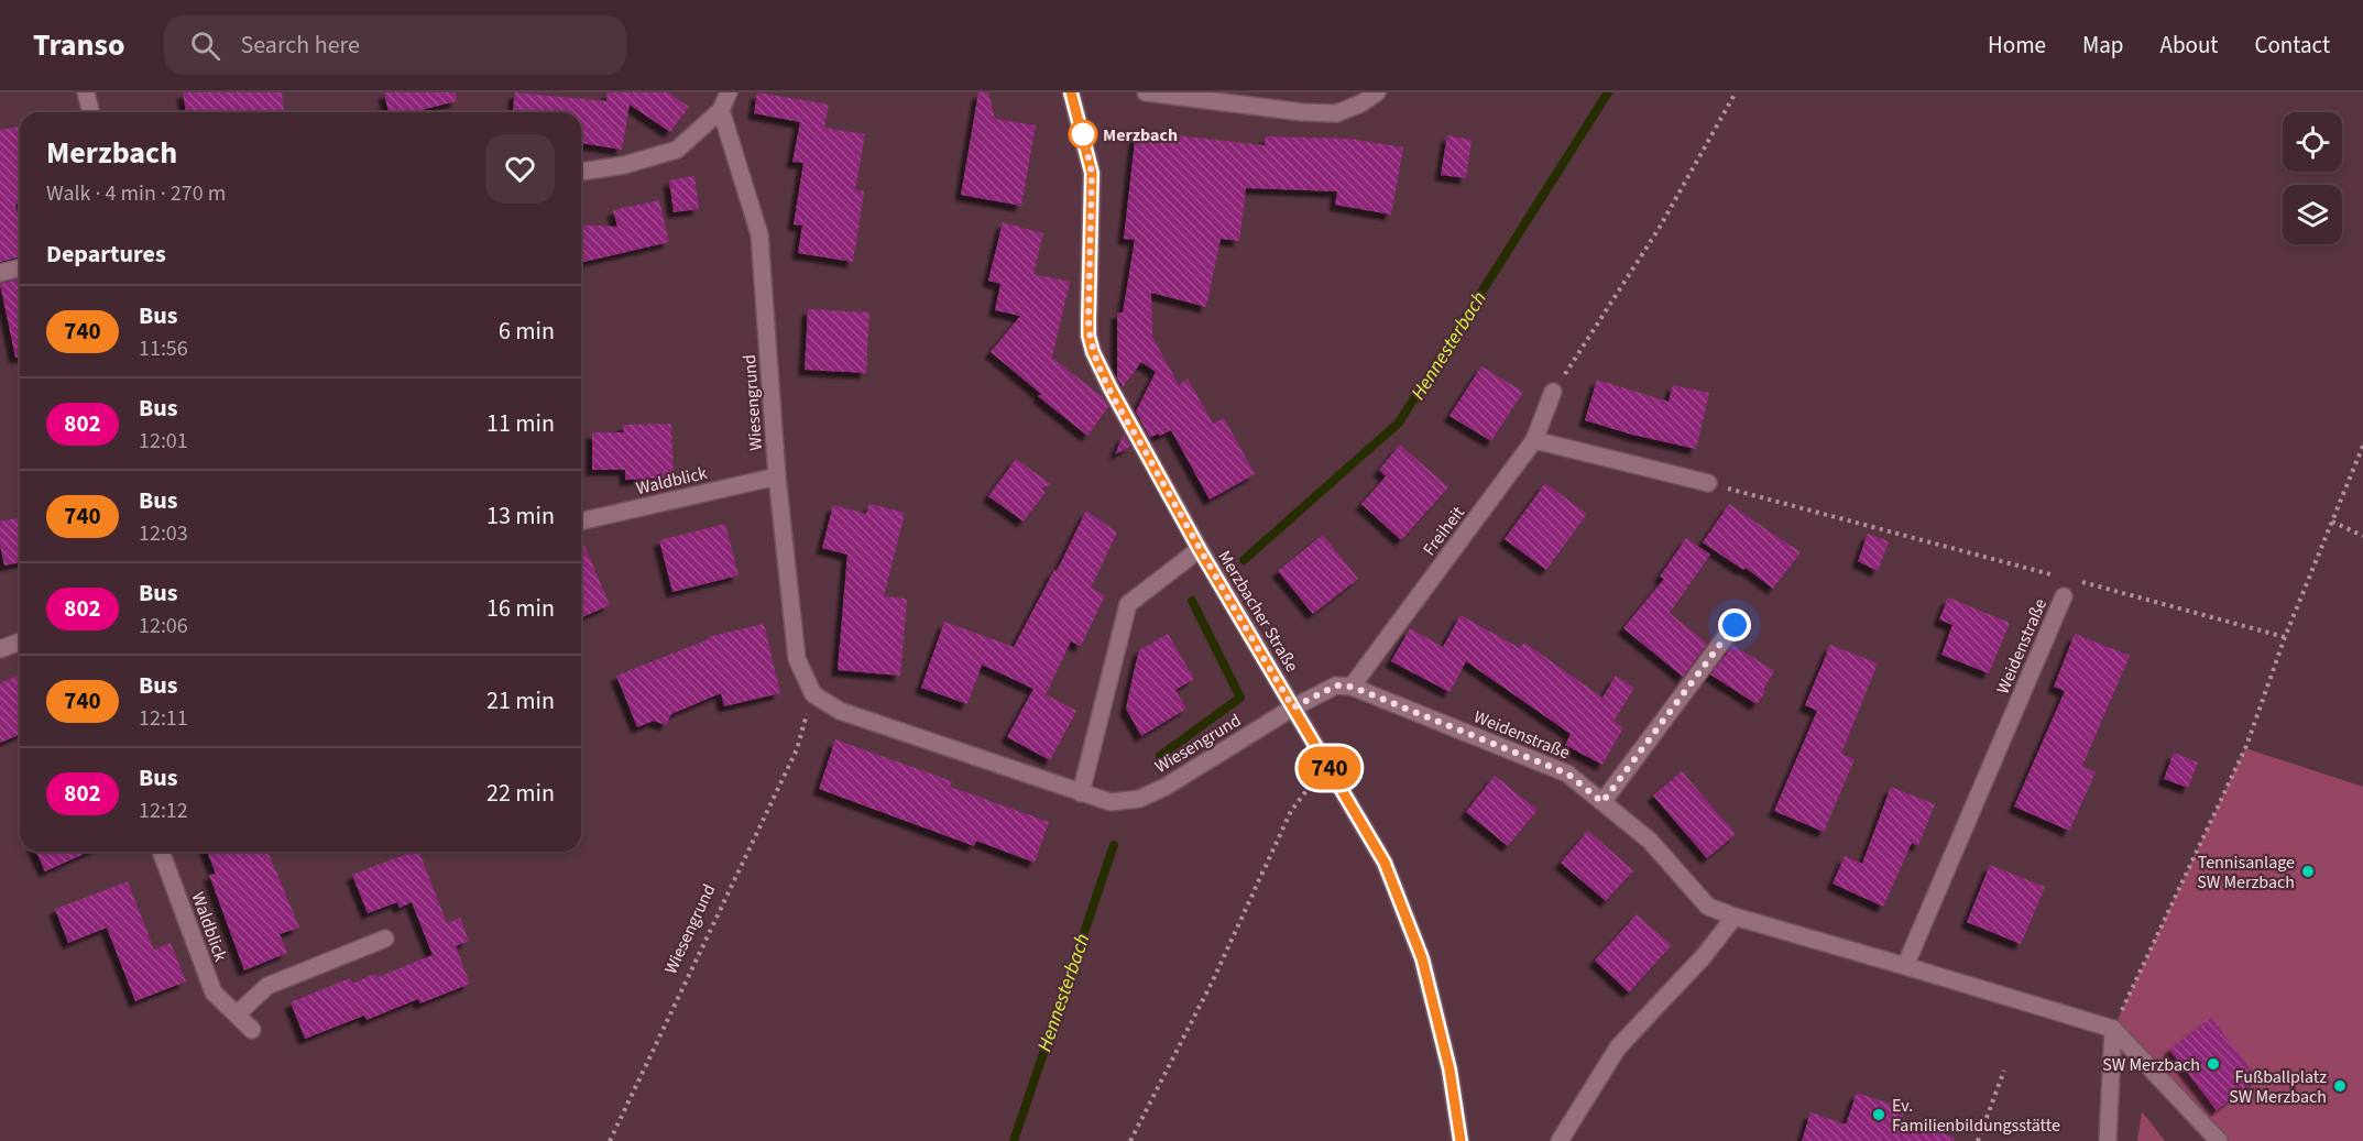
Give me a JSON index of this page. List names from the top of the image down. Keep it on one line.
{"streets":{"street":["Wiesengrund","Waldblick","Freiheit","Merzbacher Straße","Weidenstraße"]},"crossings":[["Wiesengrund","Waldblick"],["Wiesengrund","Merzbacher Straße"],["Freiheit","Weidenstraße"]],"water":["Hennesterbach"],"places":["Merzbach","Tennisanlage SW Merzbach","SW Merzbach","Fußballplatz SW Merzbach","Ev. Familienbildungsstätte"],"lines":["bus line 740"],"page":{"header":"Transo","search":"Search here","nav":["Home","Map","About","Contact"],"on_map":"740","heading":[["Merzbach","Walk · 4 min · 270 m"],"Departures"],"list":[{"mark":"740","name":"Bus","note":"11:56","value":"6 min"},{"mark":"802","name":"Bus","note":"12:01","value":"11 min"},{"mark":"740","name":"Bus","note":"12:03","value":"13 min"},{"mark":"802","name":"Bus","note":"12:06","value":"16 min"},{"mark":"740","name":"Bus","note":"12:11","value":"21 min"},{"mark":"802","name":"Bus","note":"12:12","value":"22 min"}]}}
